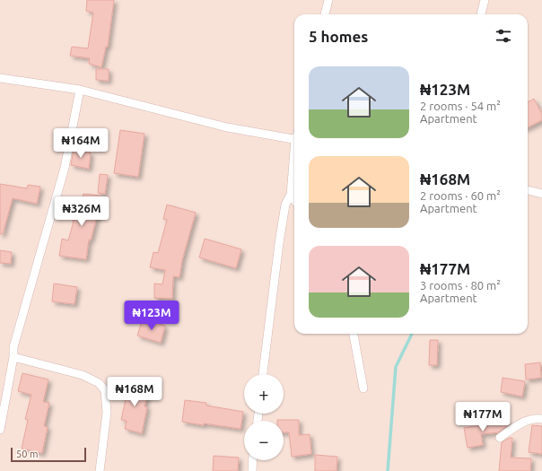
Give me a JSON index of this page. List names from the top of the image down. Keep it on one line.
{"scale_bar":"50 m","page":{"heading":"5 homes","list":[{"name":"₦123M","note":"2 rooms · 54 m² · Apartment"},{"name":"₦168M","note":"2 rooms · 60 m² · Apartment"},{"name":"₦177M","note":"3 rooms · 80 m² · Apartment"}],"price":["₦164M","₦326M","₦123M","₦168M","₦177M"],"map_buttons":["+","−"],"scale":"50 m"}}
